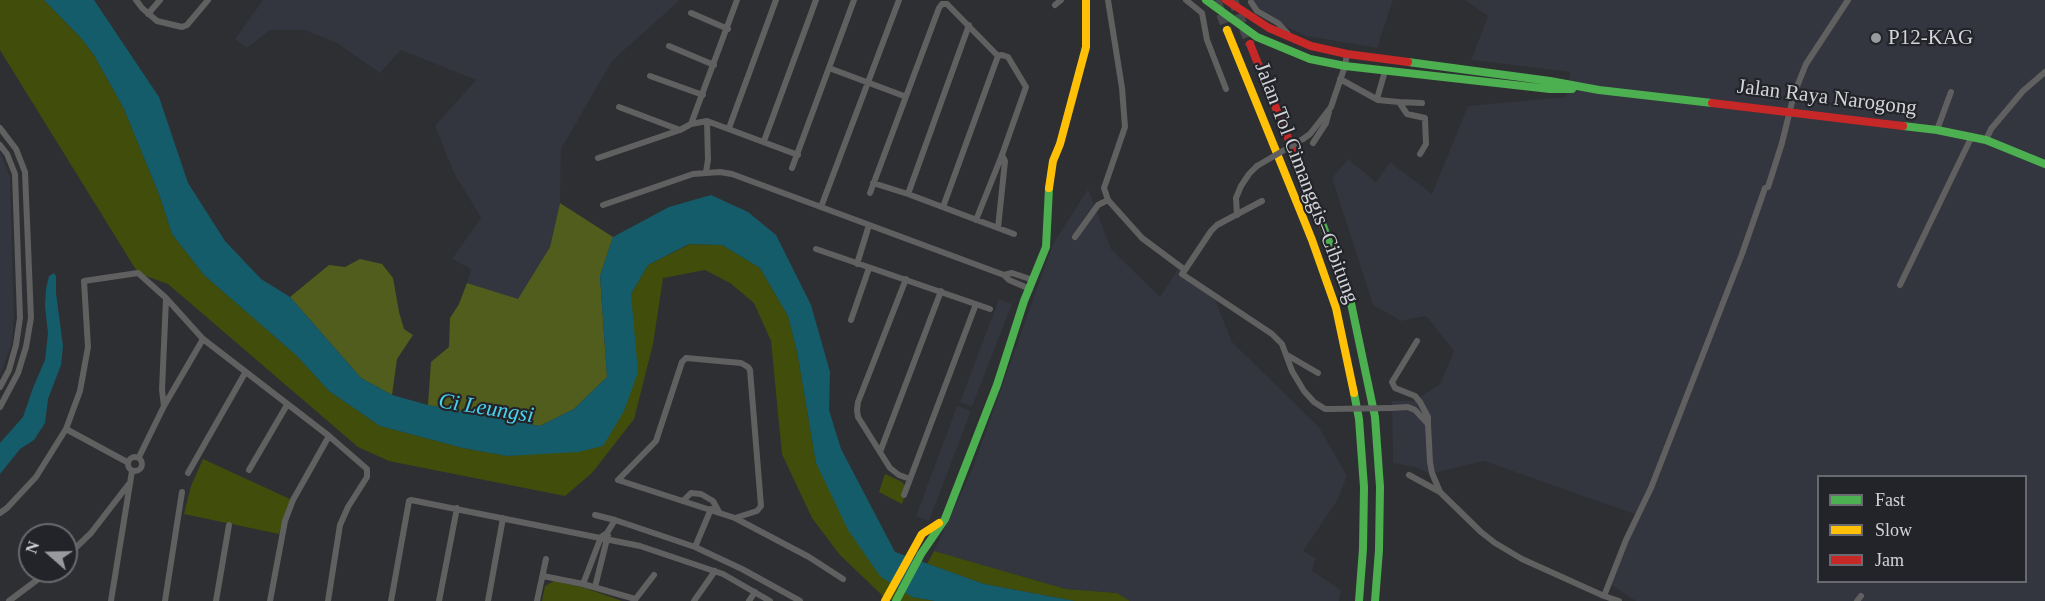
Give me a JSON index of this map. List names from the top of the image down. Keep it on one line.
{"streets":{"main road":["Jalan Raya Narogong","Jalan Tol Cimanggis–Cibitung"]},"water":["Ci Leungsi"],"places":["P12-KAG"],"legend":["Fast","Slow","Jam"],"north":"left"}
